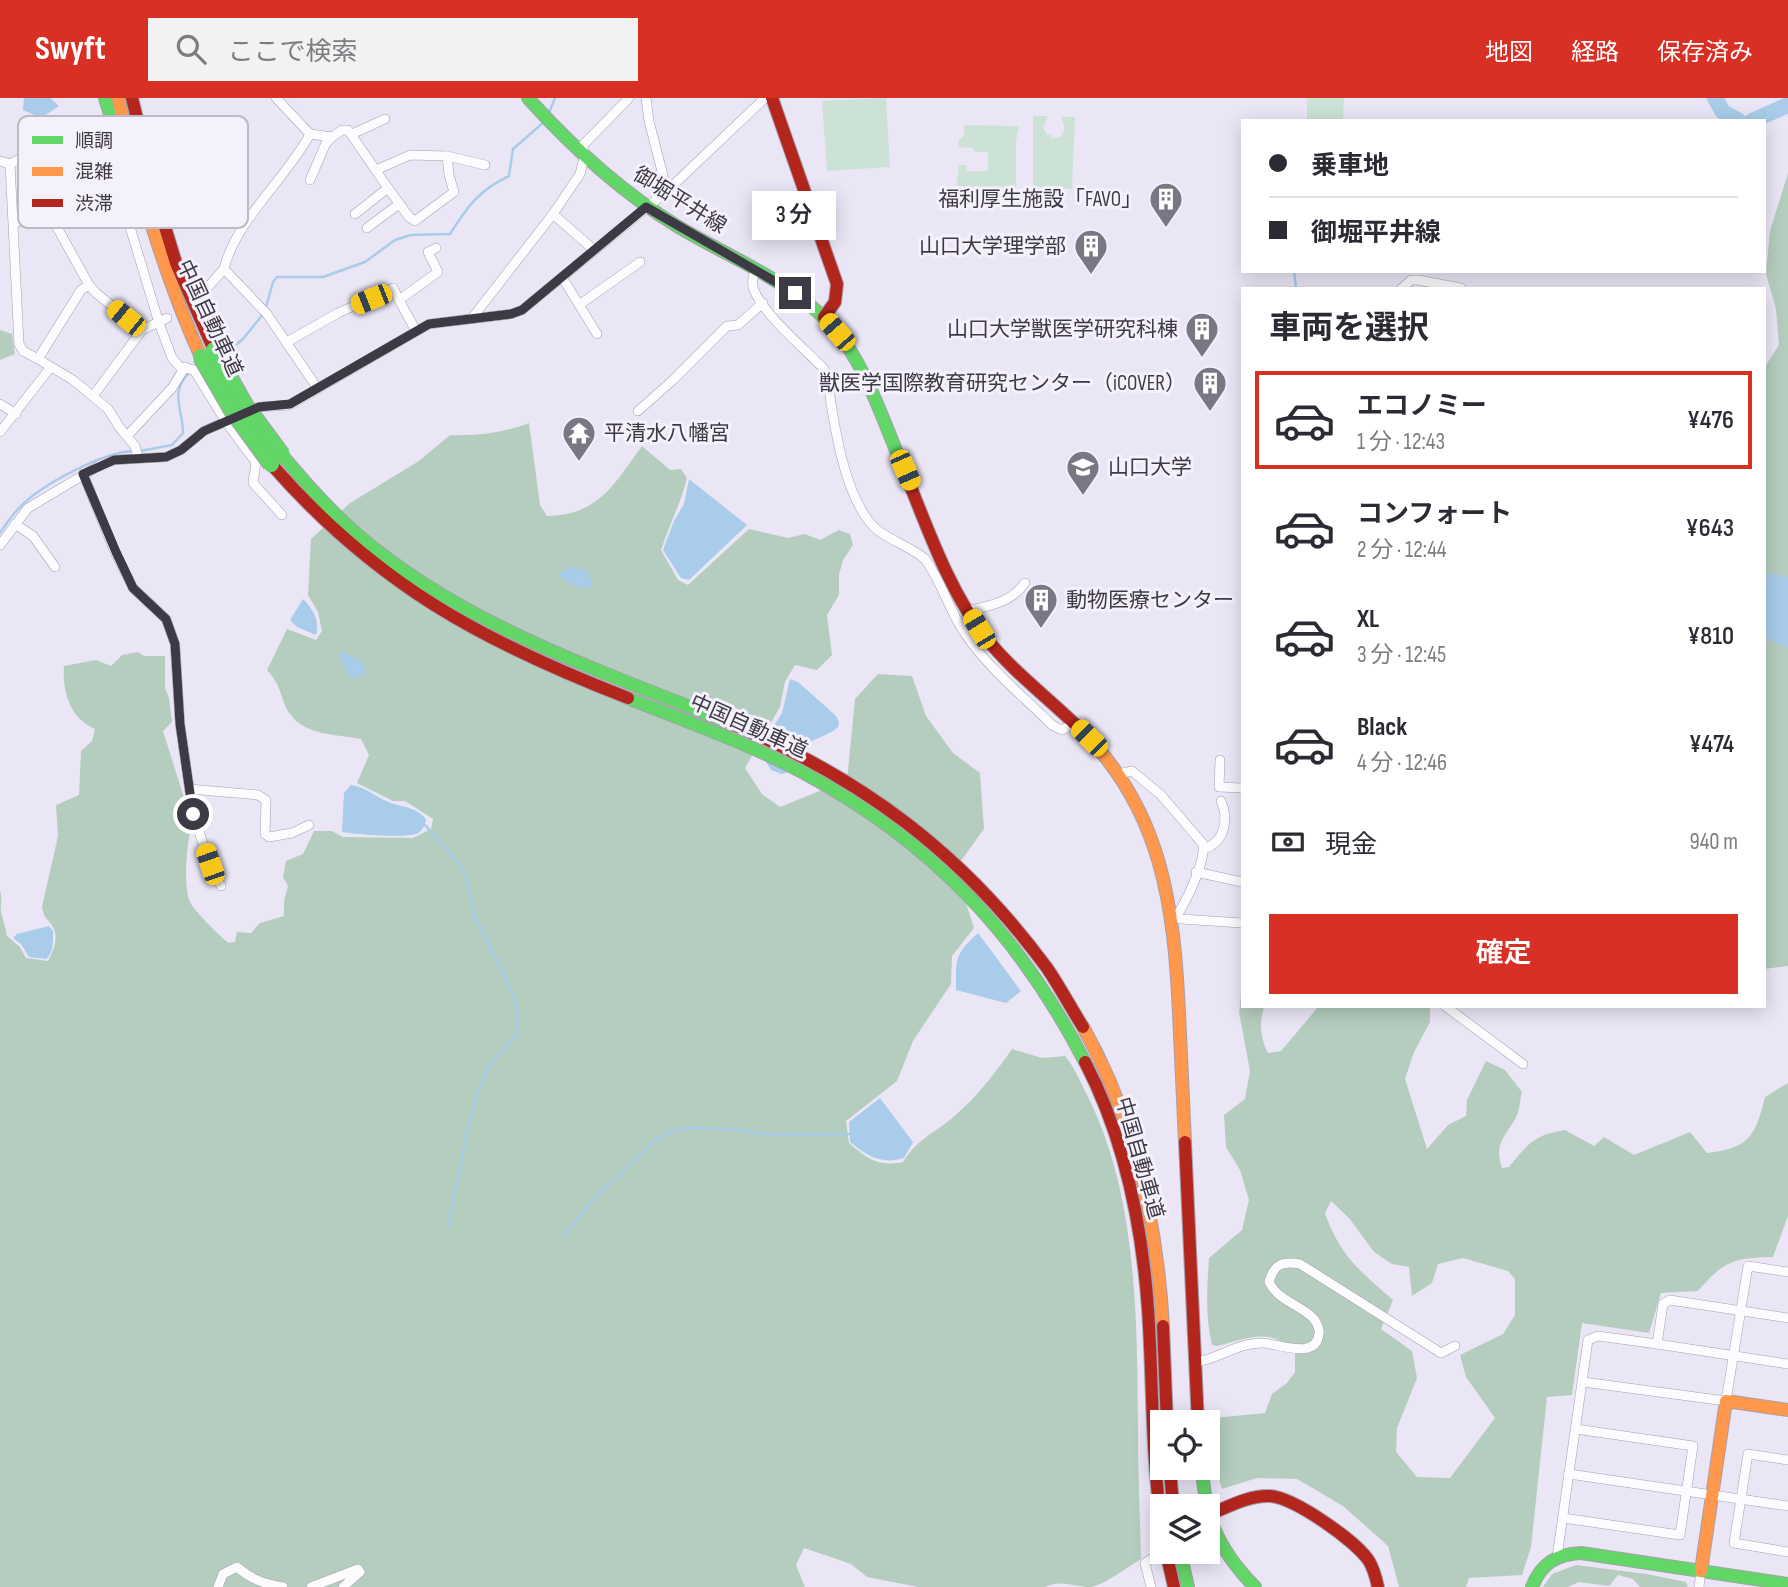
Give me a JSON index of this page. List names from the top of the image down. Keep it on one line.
{"streets":{"main road":["御堀平井線","中国自動車道"]},"places":{"building":["福利厚生施設「FAVO」","山口大学理学部","山口大学獣医学研究科棟","獣医学国際教育研究センター（iCOVER）","動物医療センター"],"temple":["平清水八幡宮"],"school or university":["山口大学"]},"legend":["順調","混雑","渋滞"],"page":{"header":"Swyft","search":"ここで検索","nav":["地図","経路","保存済み"],"banner":["乗車地","御堀平井線"],"bubble":"3 分","heading":"車両を選択","list":[{"name":"エコノミー","note":"1 分 · 12:43","value":"¥476"},{"name":"コンフォート","note":"2 分 · 12:44","value":"¥643"},{"name":"XL","note":"3 分 · 12:45","value":"¥810"},{"name":"Black","note":"4 分 · 12:46","value":"¥474"}],"pay":["現金","940 m"],"buttons":"確定"}}
